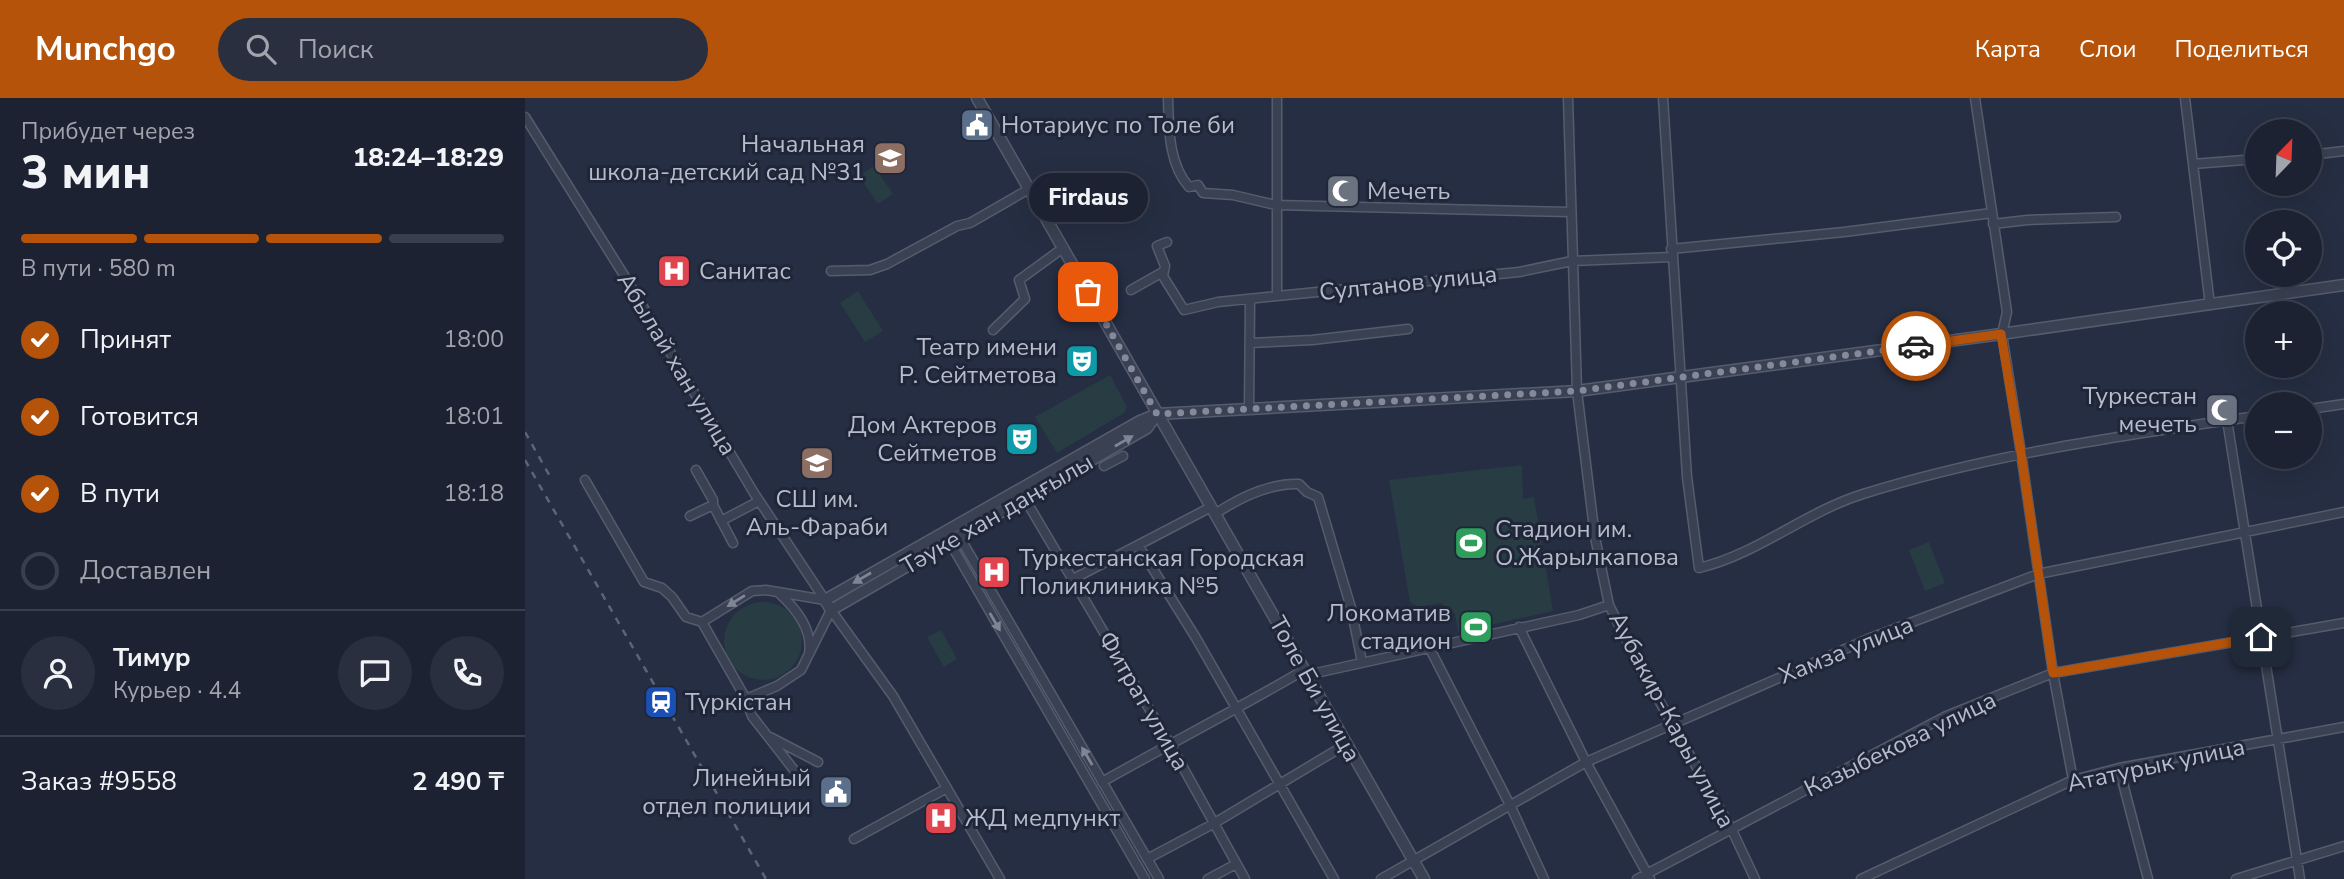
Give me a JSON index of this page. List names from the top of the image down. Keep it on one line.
{"streets":{"street":["Султанов улица","Абылай хан улица","Тәуке хан даңғылы","Хамза улица","Толе Би улица","Фитрат улица","Аубакир-Кары улица","Казыбекова улица","Ататурык улица"]},"crossings":[["Султанов улица","Аубакир-Кары улица"],["Абылай хан улица","Тәуке хан даңғылы"],["Тәуке хан даңғылы","Толе Би улица"],["Тәуке хан даңғылы","Фитрат улица"],["Тәуке хан даңғылы","Аубакир-Кары улица"],["Хамза улица","Толе Би улица"],["Хамза улица","Аубакир-Кары улица"],["Аубакир-Кары улица","Казыбекова улица"]],"places":{"public building":["Нотариус по Толе би","Линейный отдел полиции"],"school or university":["Начальная школа-детский сад №31","СШ им. Аль-Фараби"],"mosque":["Мечеть","Туркестан мечеть"],"hospital":["Санитас","Туркестанская Городская Поликлиника №5","ЖД медпункт"],"other":["Firdaus"],"theatre":["Театр имени Р. Сейтметова","Дом Актеров Сейтметов"],"sports":["Стадион им. О.Жарылкапова","Локоматив стадион"],"station":["Түркістан"]},"north":"top right","page":{"header":"Munchgo","search":"Поиск","nav":["Карта","Слои","Поделиться"],"heading":["3 мин","Прибудет через","18:24–18:29"],"panel":["Тимур","Курьер · 4.4","Заказ #9558","2 490 ₸"],"map_buttons":["+","−"],"bubble":"Firdaus","bar":"В пути · 580 m","list":[["Принят","18:00"],["Готовится","18:01"],["В пути","18:18"],"Доставлен"]}}
